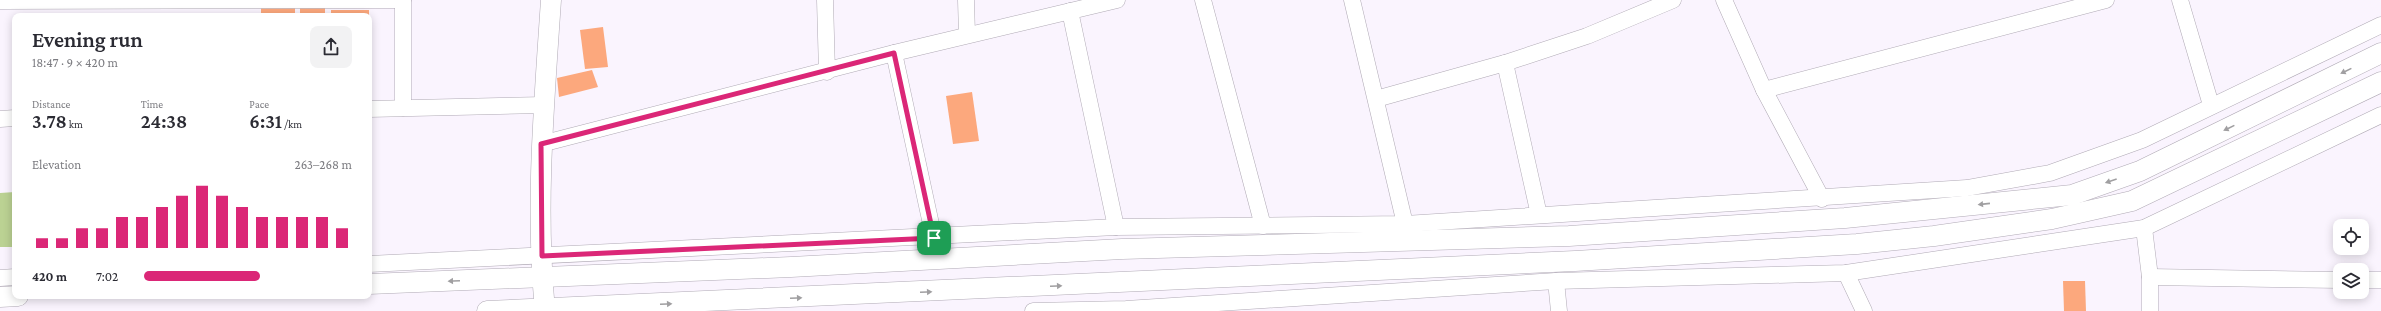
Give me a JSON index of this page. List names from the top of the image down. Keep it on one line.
{"page":{"heading":["Evening run","18:47 · 9 × 420 m"],"stats":[["Distance","3.78 km"],["Time","24:38"],["Pace","6:31 /km"]],"chart":["Elevation","263–268 m"],"list":[{"name":"420 m","note":"7:02"}]}}
